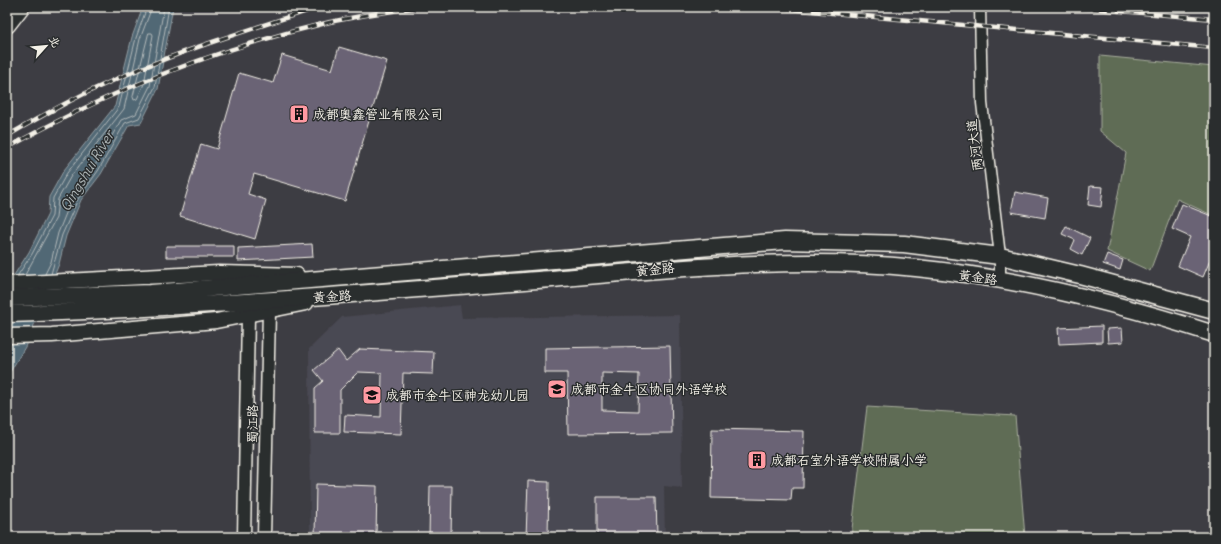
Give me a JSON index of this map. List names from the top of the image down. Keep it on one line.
{"streets":{"main road":["黄金路"],"street":["两河大道","蜀江路"]},"crossings":[["两河大道","黄金路"]],"water":["Qingshui River"],"places":{"building":["成都奥鑫管业有限公司","成都石室外语学校附属小学"],"school or university":["成都市金牛区协同外语学校","成都市金牛区神龙幼儿园"]},"north":"top right"}
